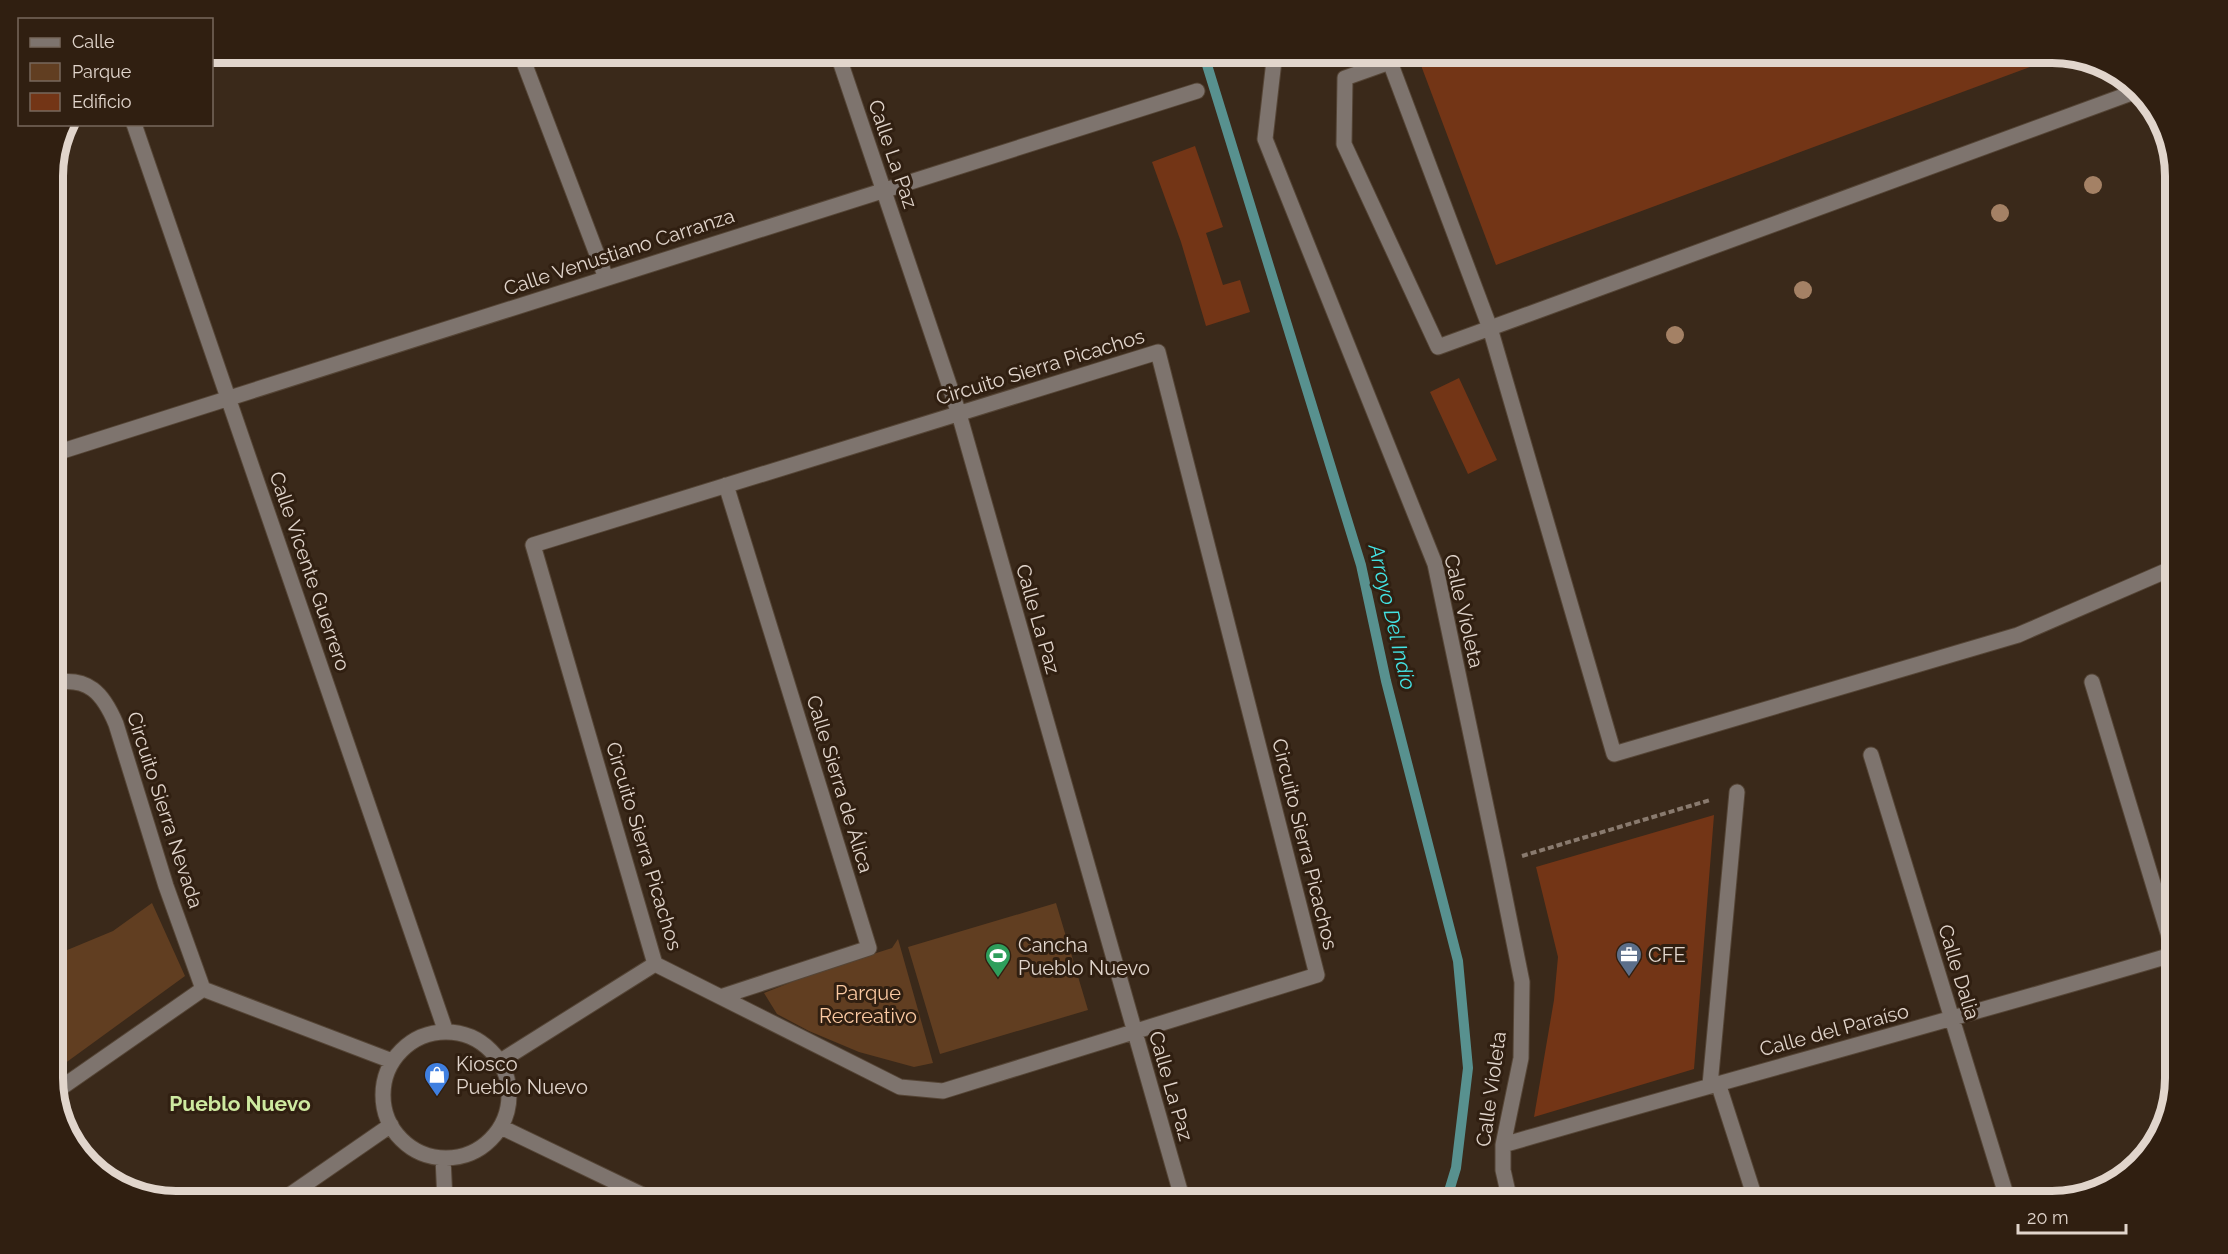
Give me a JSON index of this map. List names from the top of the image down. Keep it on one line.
{"streets":{"street":["Calle La Paz","Calle Venustiano Carranza","Circuito Sierra Picachos","Calle Vicente Guerrero","Calle Violeta","Calle Sierra de Álica","Circuito Sierra Nevada","Calle Dalia","Calle del Paraíso"]},"crossings":[["Calle La Paz","Calle Venustiano Carranza"],["Calle La Paz","Circuito Sierra Picachos"],["Calle Venustiano Carranza","Calle Vicente Guerrero"],["Circuito Sierra Picachos","Calle Sierra de Álica"],["Calle Violeta","Calle del Paraíso"],["Calle Dalia","Calle del Paraíso"]],"districts":["Pueblo Nuevo"],"water":["Arroyo Del Indio"],"parks":["Parque Recreativo"],"places":{"office":["CFE"],"sports":["Cancha Pueblo Nuevo"],"shop":["Kiosco Pueblo Nuevo"]},"legend":["Calle","Parque","Edificio"],"scale_bar":"20 m"}
